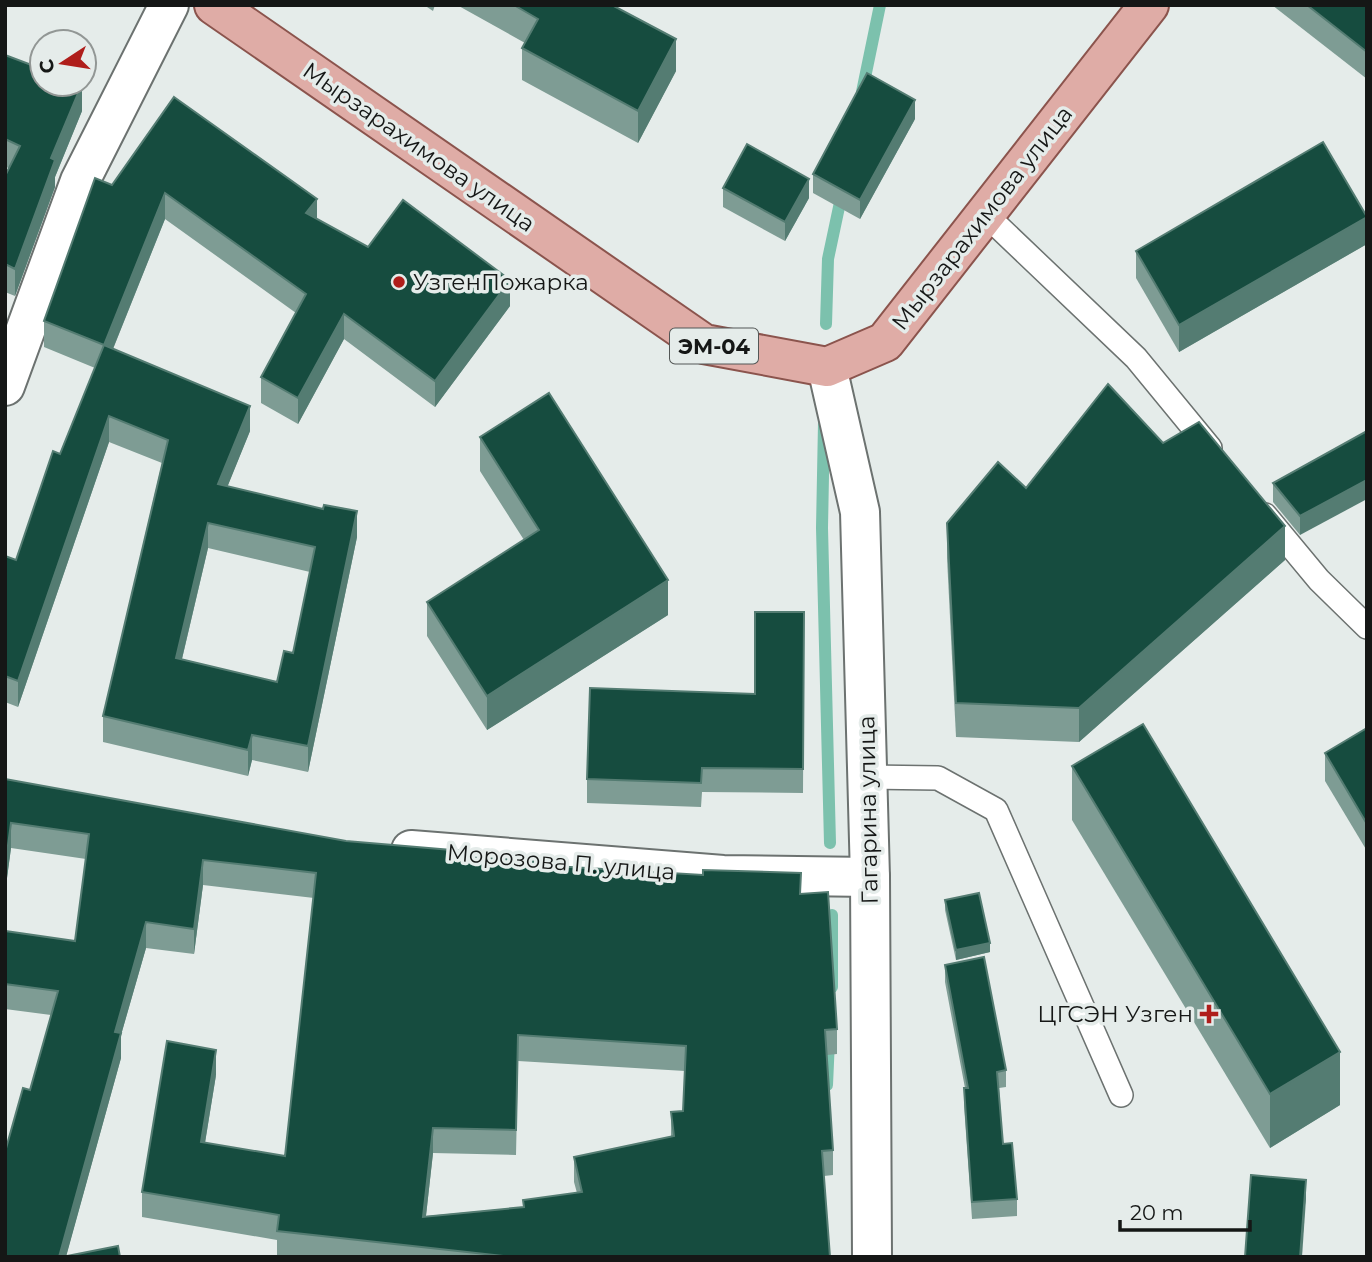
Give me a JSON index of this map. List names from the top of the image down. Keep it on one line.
{"streets":{"main road":["Мырзарахимова улица","ЭМ-04"],"street":["Гагарина улица","Морозова П. улица"]},"crossings":[["Мырзарахимова улица","Гагарина улица"],["Гагарина улица","Морозова П. улица"]],"places":{"other":["УзгенПожарка"],"health":["ЦГСЭН Узген"]},"scale_bar":"20 m","north":"left"}
